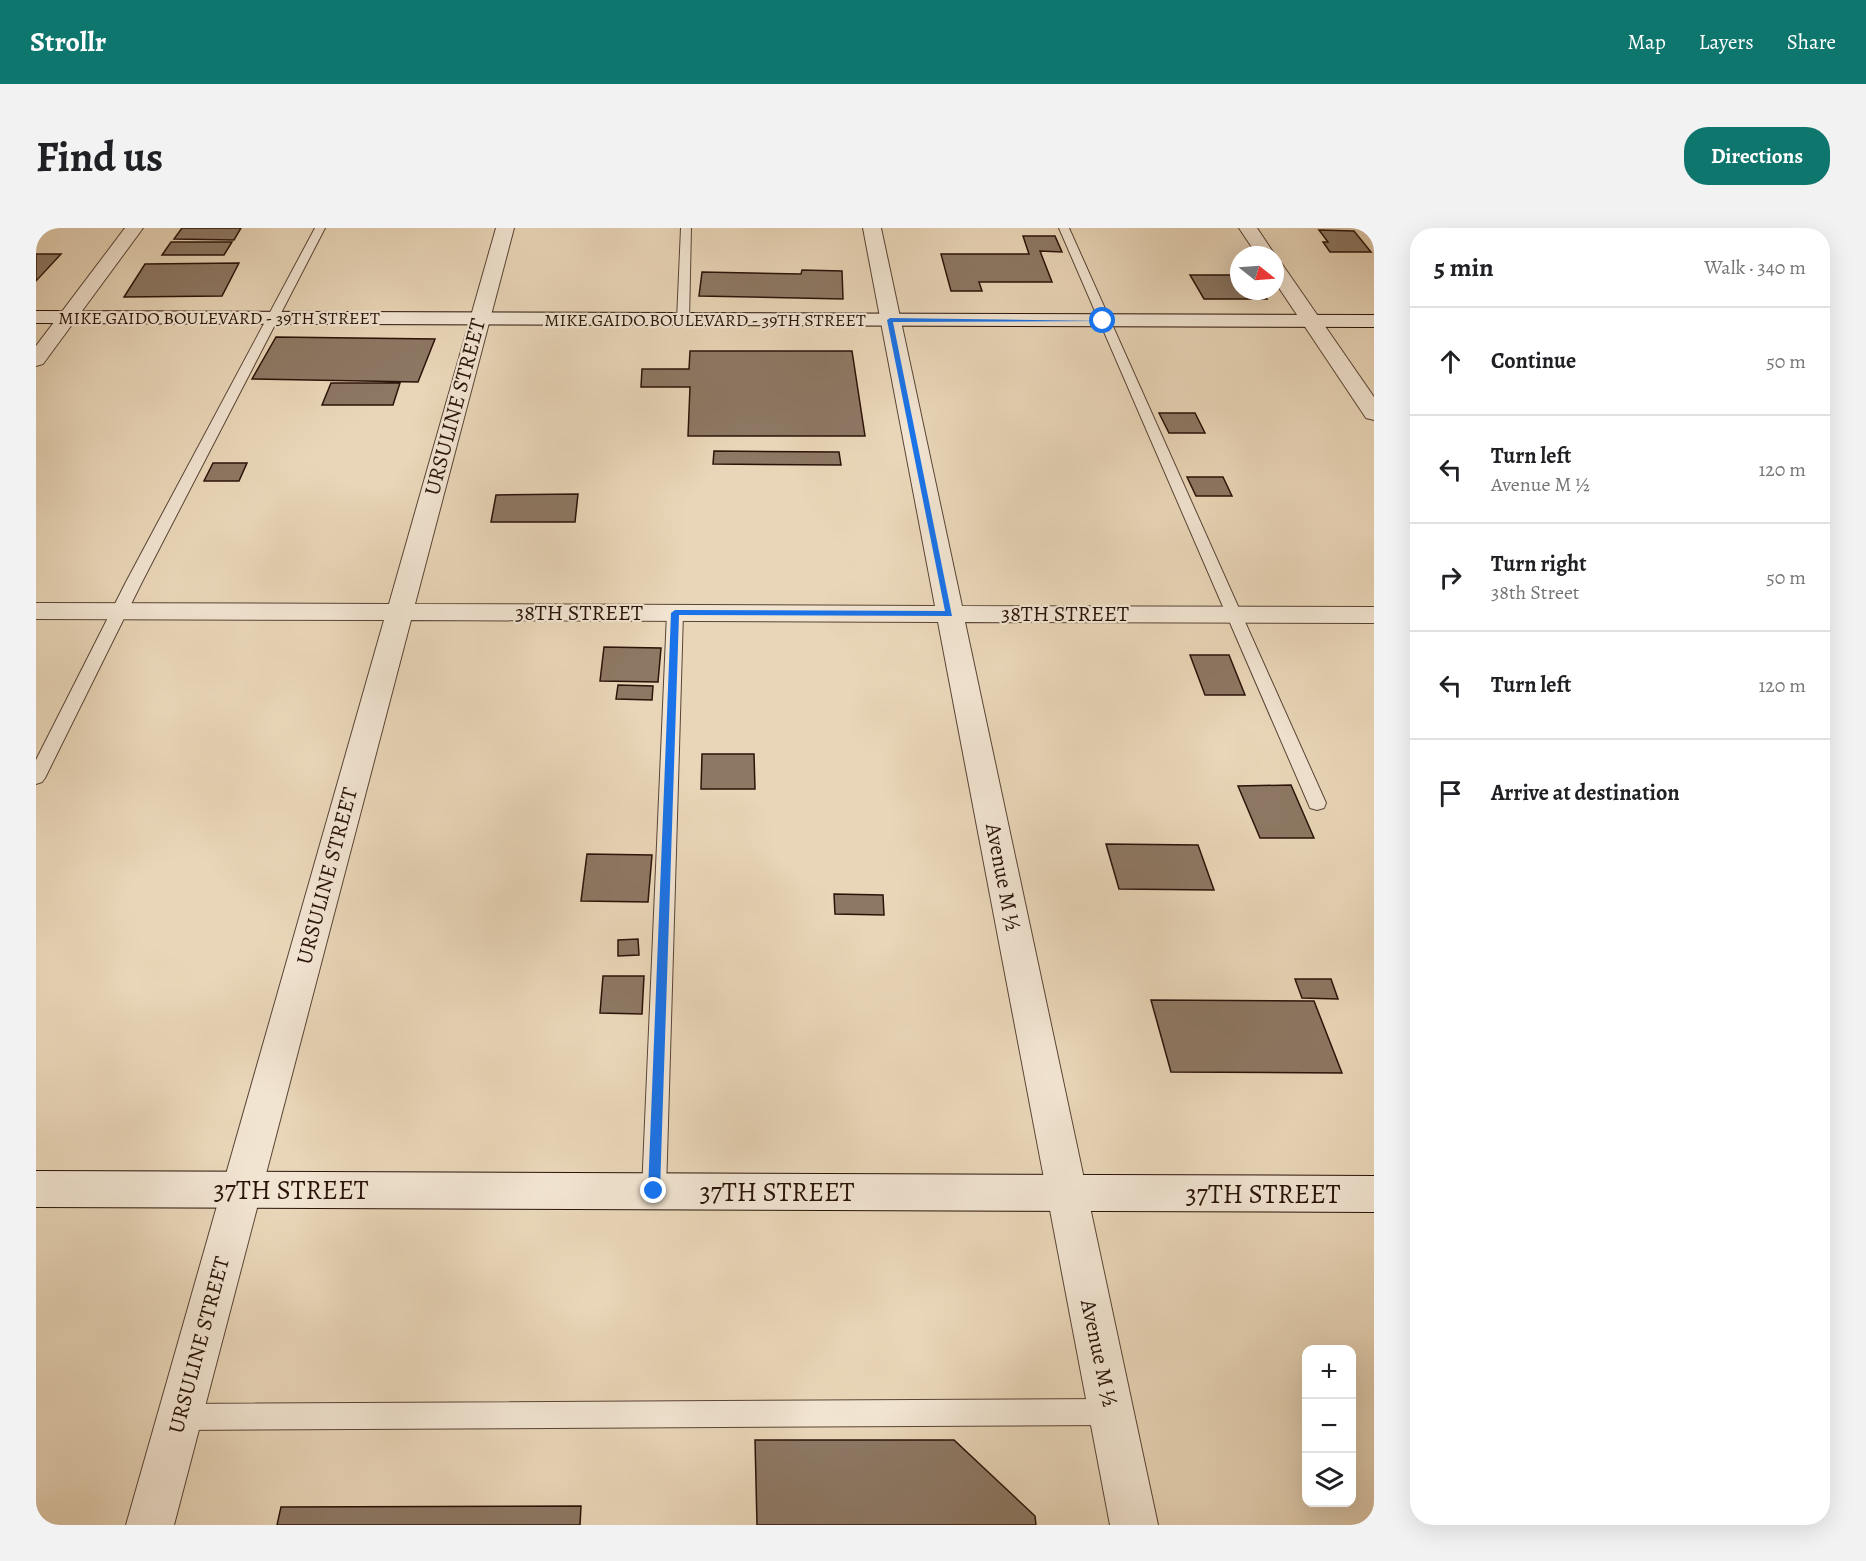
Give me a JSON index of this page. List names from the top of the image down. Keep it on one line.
{"streets":{"street":["MIKE GAIDO BOULEVARD - 39TH STREET","URSULINE STREET","38TH STREET","Avenue M ½","37TH STREET"]},"crossings":[["MIKE GAIDO BOULEVARD - 39TH STREET","URSULINE STREET"],["MIKE GAIDO BOULEVARD - 39TH STREET","Avenue M ½"],["URSULINE STREET","38TH STREET"],["URSULINE STREET","37TH STREET"],["38TH STREET","Avenue M ½"],["Avenue M ½","37TH STREET"]],"north":"right","page":{"header":"Strollr","nav":["Map","Layers","Share"],"buttons":"Directions","title":"Find us","heading":["5 min","Walk · 340 m"],"list":[["Continue","50 m"],["Turn left","Avenue M ½","120 m"],["Turn right","38th Street","50 m"],["Turn left","120 m"],"Arrive at destination"],"map_buttons":["+","−"]}}
